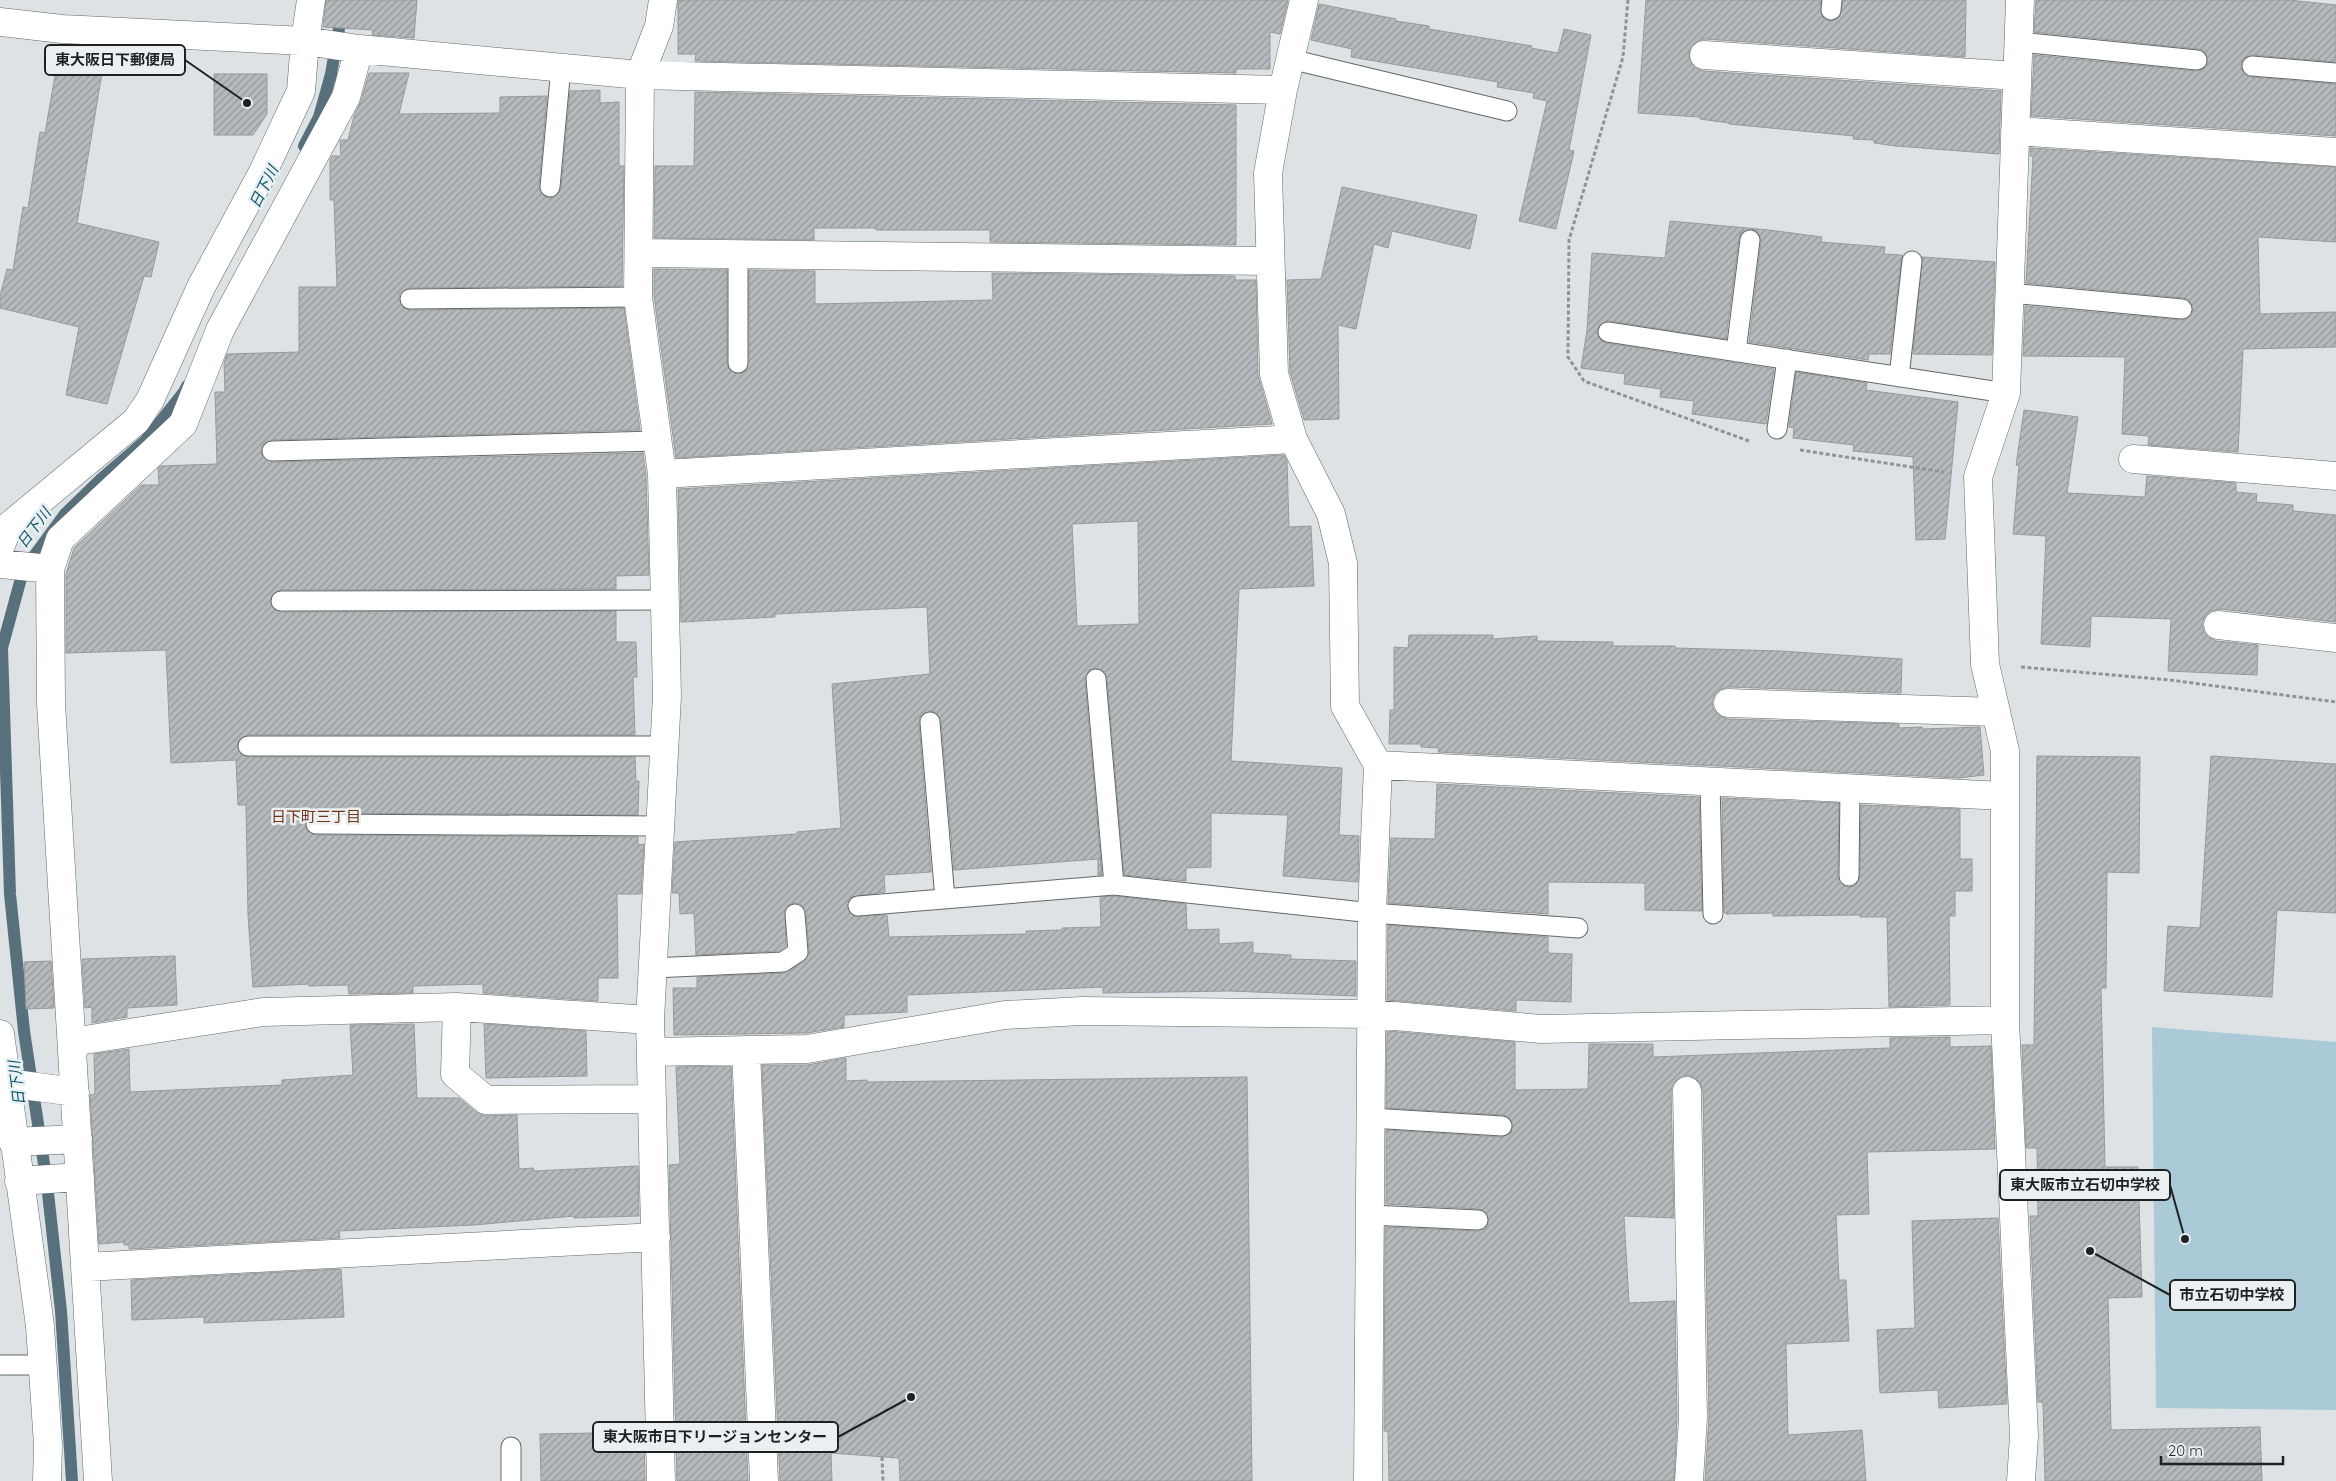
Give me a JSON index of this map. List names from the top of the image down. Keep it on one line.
{"districts":["日下町三丁目"],"water":["日下川"],"places":["東大阪日下郵便局","東大阪市立石切中学校","市立石切中学校","東大阪市日下リージョンセンター"],"scale_bar":"20 m"}
